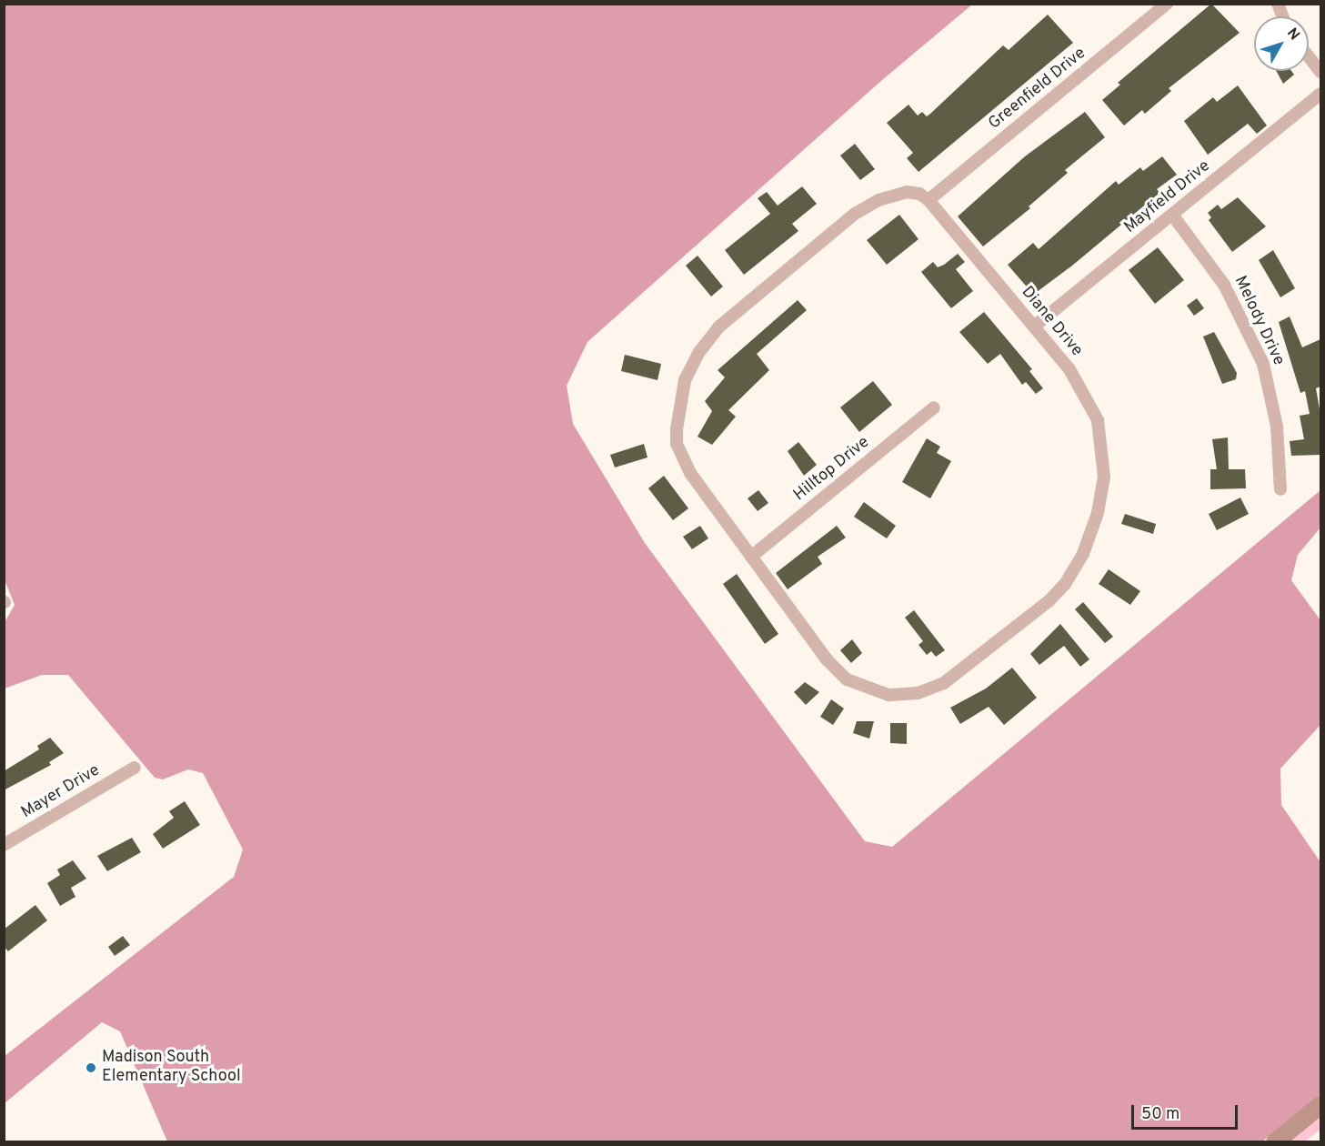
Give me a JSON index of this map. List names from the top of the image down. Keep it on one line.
{"streets":{"street":["Greenfield Drive","Mayfield Drive","Melody Drive","Diane Drive","Hilltop Drive","Mayer Drive"]},"crossings":[["Greenfield Drive","Diane Drive"],["Mayfield Drive","Melody Drive"],["Mayfield Drive","Diane Drive"],["Diane Drive","Hilltop Drive"]],"places":["Madison South Elementary School"],"scale_bar":"50 m","north":"top right"}
